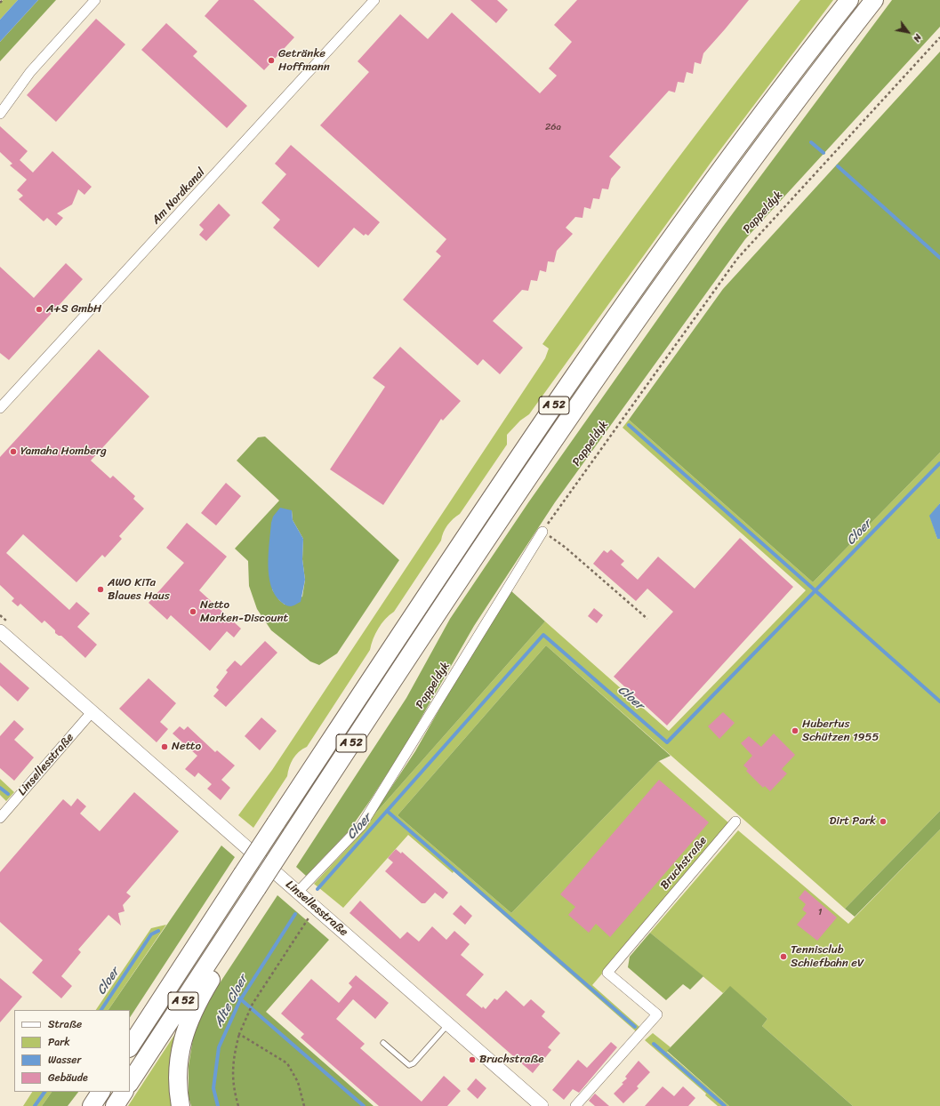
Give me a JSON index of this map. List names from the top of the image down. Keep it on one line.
{"streets":{"highway":["A 52"],"street":["Am Nordkanal","Pappeldyk","Linsellesstraße","Bruchstraße"]},"crossings":[["Pappeldyk","Linsellesstraße"]],"water":["Cloer","Alte Cloer"],"places":["Getränke Hoffmann","A+S GmbH","Yamaha Homberg","AWO KiTa Blaues Haus","Netto Marken-Discount","Hubertus Schützen 1955","Netto","Dirt Park","Tennisclub Schiefbahn eV","Bruchstraße"],"house_numbers":["26a","1"],"legend":["Straße","Park","Wasser","Gebäude"],"north":"bottom right"}
